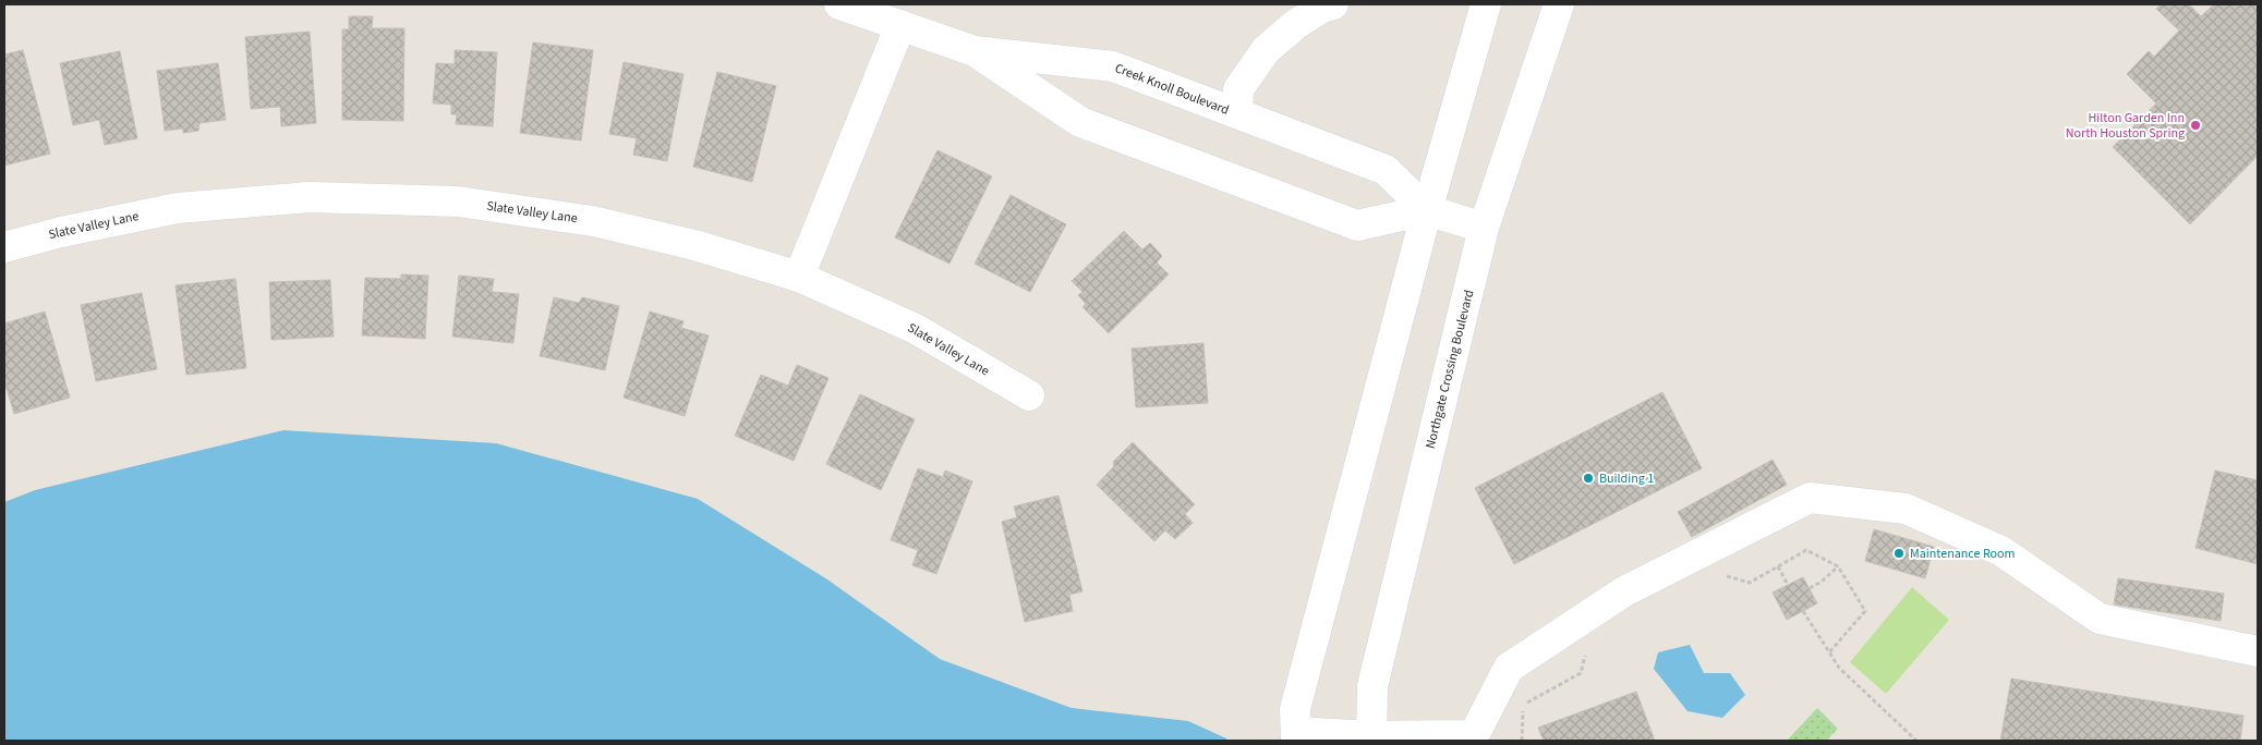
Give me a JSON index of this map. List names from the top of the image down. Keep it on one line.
{"streets":{"street":["Creek Knoll Boulevard","Slate Valley Lane","Northgate Crossing Boulevard"]},"crossings":[["Creek Knoll Boulevard","Northgate Crossing Boulevard"]],"places":["Hilton Garden Inn North Houston Spring","Building 1","Maintenance Room"]}
